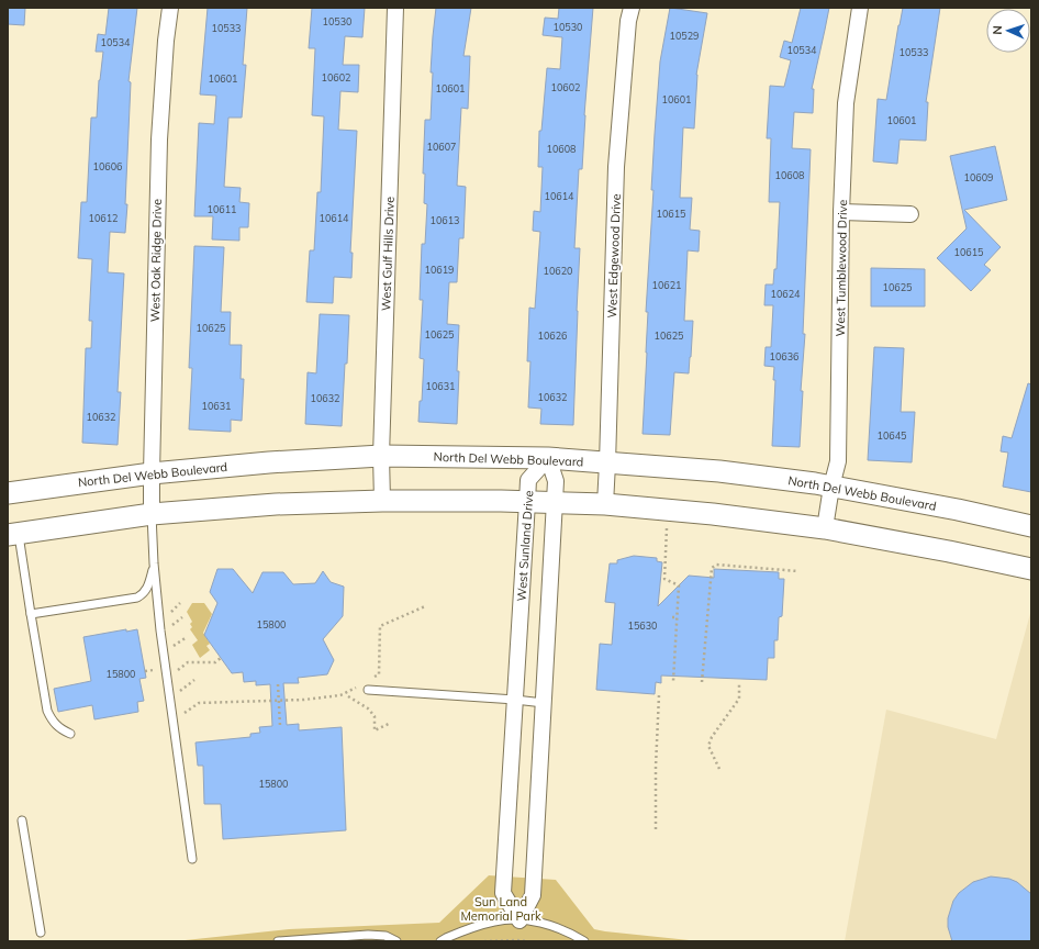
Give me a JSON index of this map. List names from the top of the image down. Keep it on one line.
{"streets":{"street":["West Gulf Hills Drive","West Edgewood Drive","West Oak Ridge Drive","West Tumblewood Drive","North Del Webb Boulevard","West Sunland Drive"]},"crossings":[["West Gulf Hills Drive","North Del Webb Boulevard"],["West Edgewood Drive","North Del Webb Boulevard"],["West Oak Ridge Drive","North Del Webb Boulevard"],["West Tumblewood Drive","North Del Webb Boulevard"],["North Del Webb Boulevard","West Sunland Drive"]],"parks":["Sun Land Memorial Park"],"house_numbers":["10530","10530","10533","10529","10534","10534","10533","10602","10601","10602","10601","10601","10601","10607","10608","10606","10608","10609","10614","10611","10615","10612","10614","10613","10615","10619","10620","10621","10625","10624","10625","10625","10626","10625","10636","10631","10632","10632","10631","10632","10645","15800","15630","15800","15800"],"north":"left"}
